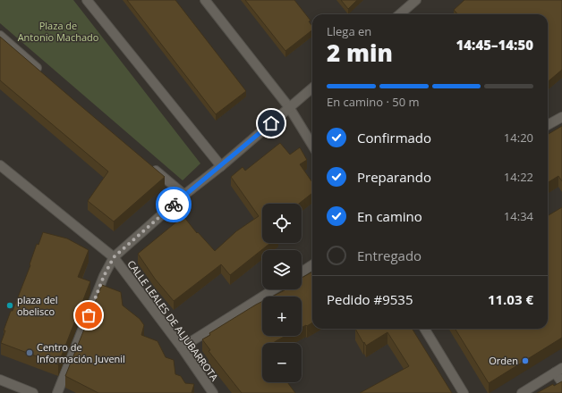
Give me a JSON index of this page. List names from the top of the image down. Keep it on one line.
{"streets":{"street":["CALLE LEALES DE ALJUBARROTA"]},"parks":["Plaza de Antonio Machado"],"places":["plaza del obelisco","Centro de Información Juvenil","Orden"],"page":{"heading":["2 min","Llega en","14:45–14:50"],"panel":["Pedido #9535","11.03 €"],"bar":"En camino · 50 m","list":[["Confirmado","14:20"],["Preparando","14:22"],["En camino","14:34"],"Entregado"],"map_buttons":["+","−"]}}
